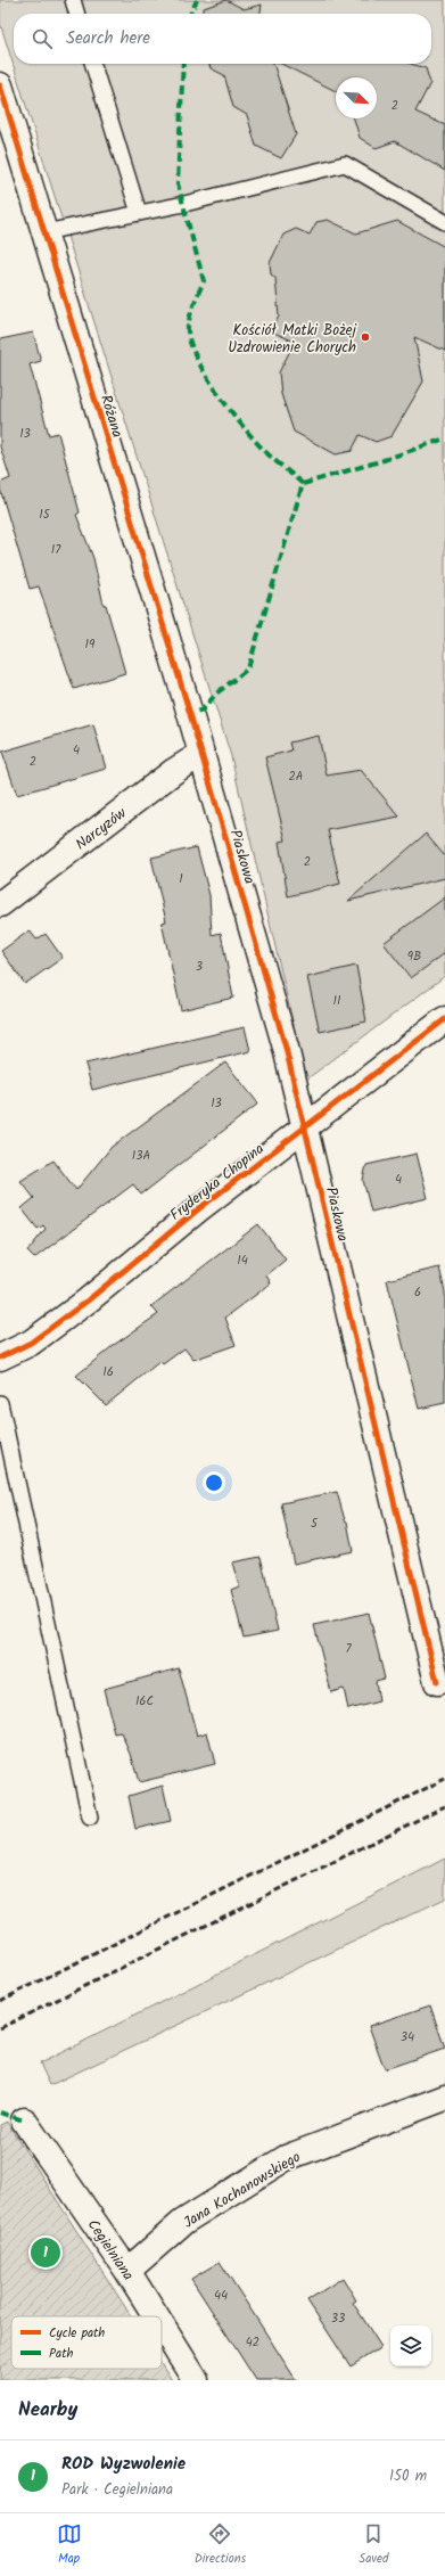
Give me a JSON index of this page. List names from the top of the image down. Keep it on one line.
{"streets":{"street":["Różana","Narcyzów","Piaskowa","Fryderyka Chopina","Jana Kochanowskiego","Cegielniana"]},"crossings":[["Różana","Narcyzów"],["Różana","Piaskowa"],["Narcyzów","Piaskowa"],["Piaskowa","Fryderyka Chopina"],["Jana Kochanowskiego","Cegielniana"]],"places":["Kościół Matki Bożej Uzdrowienie Chorych"],"house_numbers":["2","13","15","17","19","4","2","2A","2","1","9B","3","11","13","13A","4","14","6","16","5","7","16C","34","44","33","42"],"legend":["Cycle path","Path"],"north":"bottom right","page":{"search":"Search here","pins":"1","heading":"Nearby","list":[{"mark":"1","name":"ROD Wyzwolenie","note":"Park · Cegielniana","value":"150 m"}],"nav":["Map","Directions","Saved"]}}
